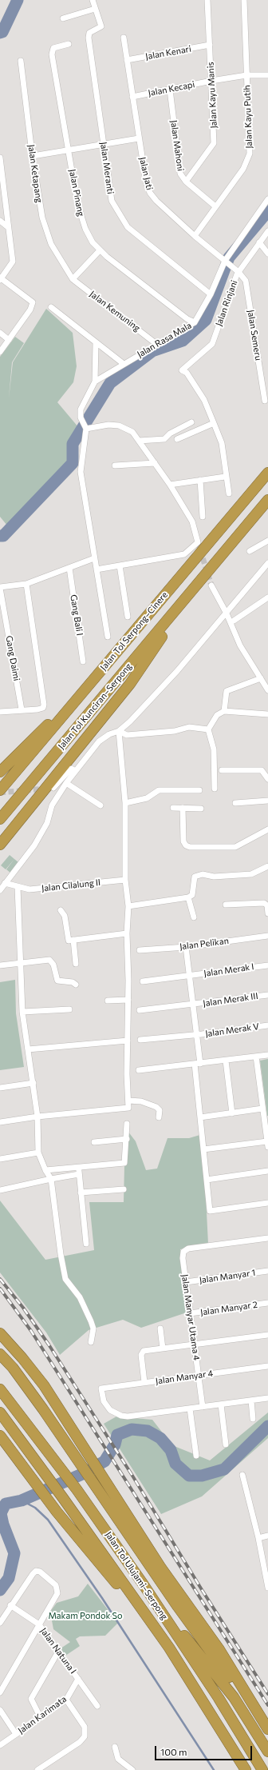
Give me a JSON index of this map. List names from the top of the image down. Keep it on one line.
{"streets":{"highway":["Jalan Tol Serpong–Cinere","Jalan Tol Kunciran–Serpong","Jalan Tol Ulujami–Serpong"],"street":["Jalan Kenari","Jalan Kecapi","Jalan Kayu Manis","Jalan Kayu Putih","Jalan Mahoni","Jalan Meranti","Jalan Ketapang","Jalan Jati","Jalan Pinang","Jalan Rinjani","Jalan Kemuning","Jalan Semeru","Jalan Rasa Mala","Gang Bali I","Gang Daimi","Jalan Cilalung II","Jalan Pelikan","Jalan Merak I","Jalan Merak III","Jalan Merak V","Jalan Manyar 1","Jalan Manyar 2","Jalan Manyar Utama 4","Jalan Manyar 4","Jalan Natuna I","Jalan Karimata"]},"crossings":[["Jalan Kenari","Jalan Kayu Manis"],["Jalan Kenari","Jalan Jati"],["Jalan Kecapi","Jalan Kayu Manis"],["Jalan Kecapi","Jalan Kayu Putih"],["Jalan Kecapi","Jalan Mahoni"],["Jalan Kecapi","Jalan Jati"],["Jalan Kayu Manis","Jalan Mahoni"],["Jalan Kayu Putih","Jalan Mahoni"],["Jalan Kayu Putih","Jalan Jati"],["Jalan Meranti","Jalan Rasa Mala"],["Jalan Ketapang","Jalan Kemuning"],["Jalan Jati","Jalan Rinjani"],["Jalan Jati","Jalan Semeru"],["Jalan Jati","Jalan Rasa Mala"],["Jalan Pinang","Jalan Rasa Mala"],["Jalan Rinjani","Jalan Semeru"],["Jalan Kemuning","Jalan Rasa Mala"],["Jalan Manyar 1","Jalan Manyar Utama 4"],["Jalan Manyar 2","Jalan Manyar Utama 4"],["Jalan Manyar Utama 4","Jalan Manyar 4"],["Jalan Natuna I","Jalan Karimata"]],"parks":["Makam Pondok So"],"scale_bar":"100 m"}
